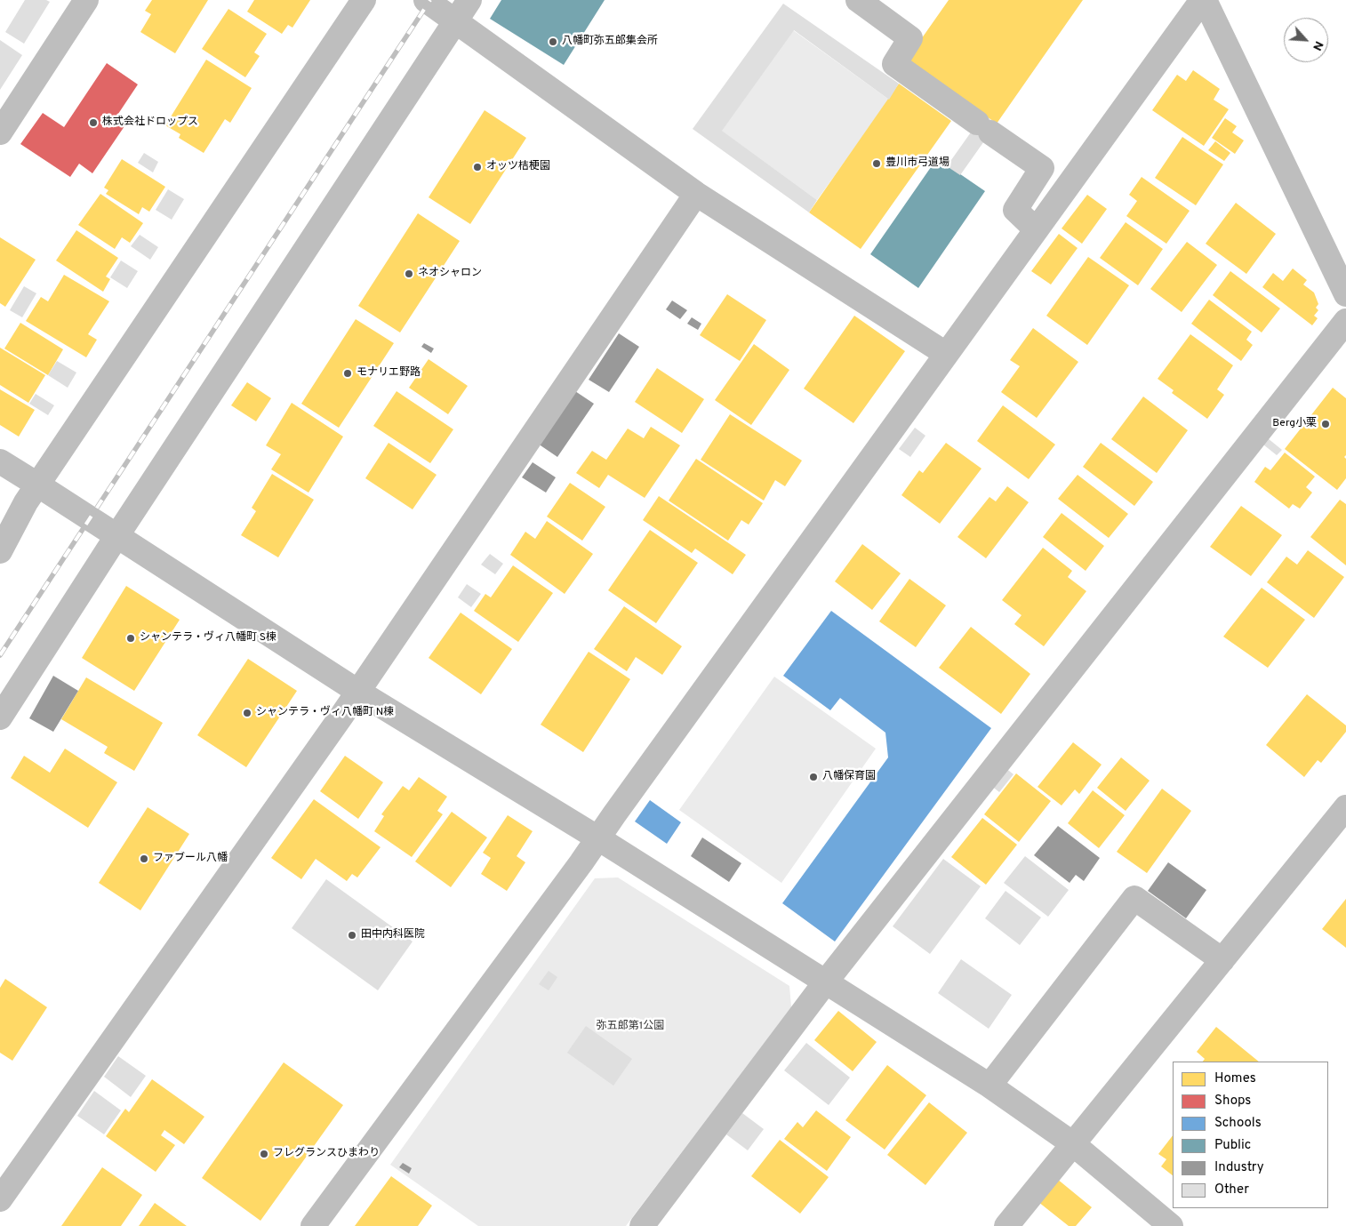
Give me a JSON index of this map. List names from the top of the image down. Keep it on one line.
{"parks":["弥五郎第1公園"],"places":["八幡町弥五郎集会所","株式会社ドロップス","豊川市弓道場","オッツ桔梗園","ネオシャロン","モナリエ野路","Berg小栗","シャンテラ・ヴィ八幡町 S棟","シャンテラ・ヴィ八幡町 N棟","八幡保育園","ファブール八幡","田中内科医院","フレグランスひまわり"],"legend":["Homes","Shops","Schools","Public","Industry","Other"],"north":"bottom right"}
